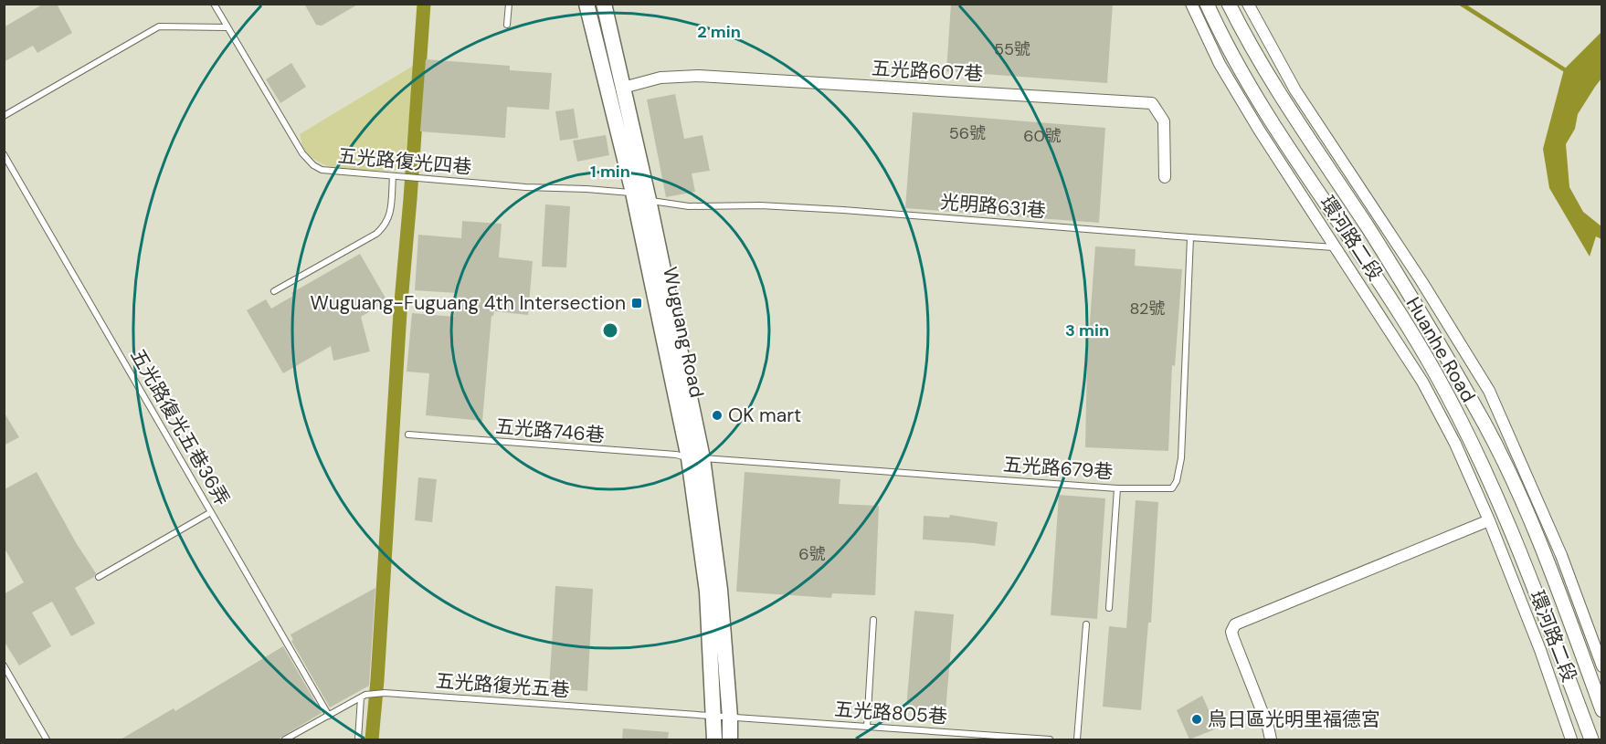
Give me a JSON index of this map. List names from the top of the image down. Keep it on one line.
{"streets":{"main road":["Wuguang Road"],"street":["五光路607巷","環河路二段","Huanhe Road"],"lane":["五光路復光四巷","光明路631巷","五光路復光五巷36弄","五光路746巷","五光路679巷","五光路復光五巷","五光路805巷"]},"crossings":[["五光路607巷","Wuguang Road"],["五光路復光四巷","光明路631巷"],["五光路復光四巷","Wuguang Road"],["光明路631巷","環河路二段"],["光明路631巷","Wuguang Road"],["光明路631巷","五光路679巷"],["Wuguang Road","五光路746巷"],["Wuguang Road","五光路679巷"],["Wuguang Road","五光路復光五巷"],["Wuguang Road","五光路805巷"],["五光路復光五巷36弄","五光路復光五巷"],["五光路746巷","五光路679巷"],["五光路復光五巷","五光路805巷"]],"places":{"transit":["Wuguang-Fuguang 4th Intersection"],"other":["OK mart","烏日區光明里福德宮"]},"house_numbers":["55號","56號","60號","82號","6號"],"rings":["2 min","1 min","3 min"]}
